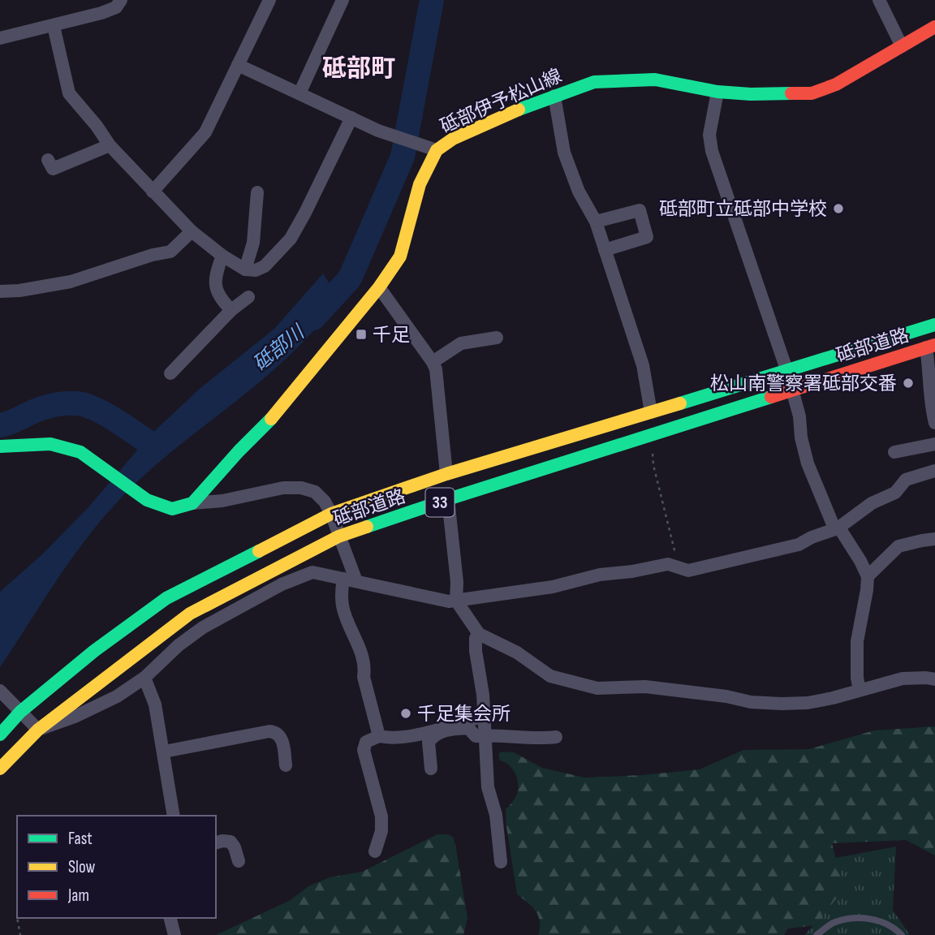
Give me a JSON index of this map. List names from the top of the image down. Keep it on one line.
{"streets":{"main road":["砥部伊予松山線","砥部道路","33"]},"districts":["砥部町"],"water":["砥部川"],"places":{"other":["砥部町立砥部中学校","松山南警察署砥部交番","千足集会所"],"transit":["千足"]},"legend":["Fast","Slow","Jam"]}
